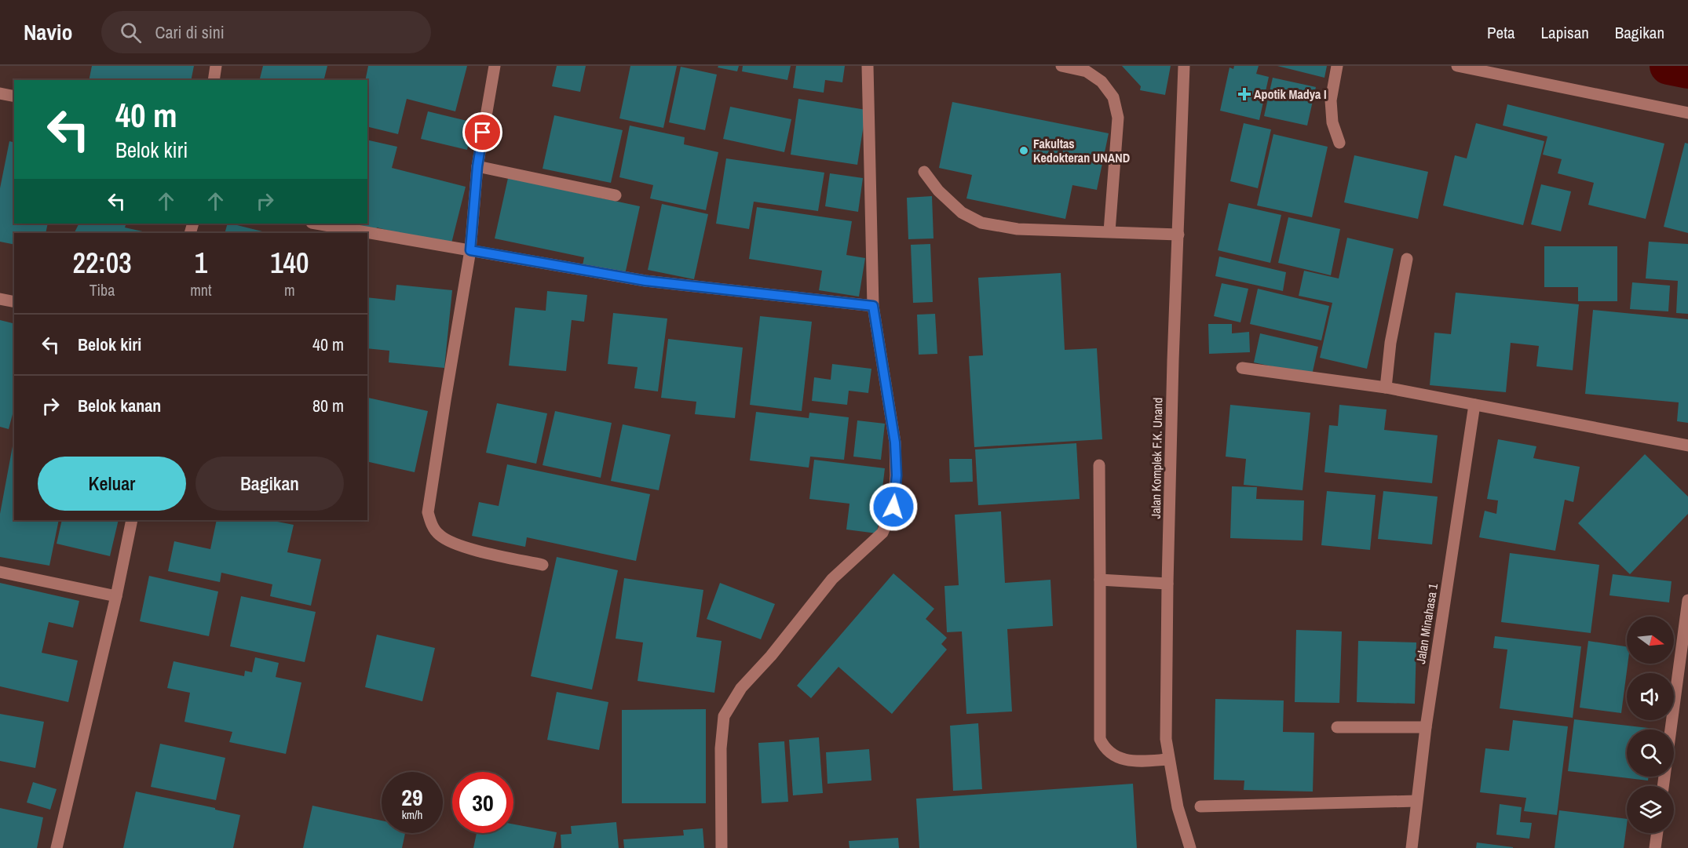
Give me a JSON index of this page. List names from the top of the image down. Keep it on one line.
{"streets":{"street":["Jalan Komplek F.K. Unand","Jalan Minahasa 1"]},"places":{"health":["Apotik Madya I"],"other":["Fakultas Kedokteran UNAND"]},"north":"right","page":{"header":"Navio","search":"Cari di sini","nav":["Peta","Lapisan","Bagikan"],"turn":["40 m","Belok kiri"],"eta":["22:03","Tiba","1","mnt","140","m"],"list":[{"name":"Belok kiri","value":"40 m"},{"name":"Belok kanan","value":"80 m"}],"buttons":["Keluar","Bagikan"],"speed":"29 km/h","limit":"30"}}
